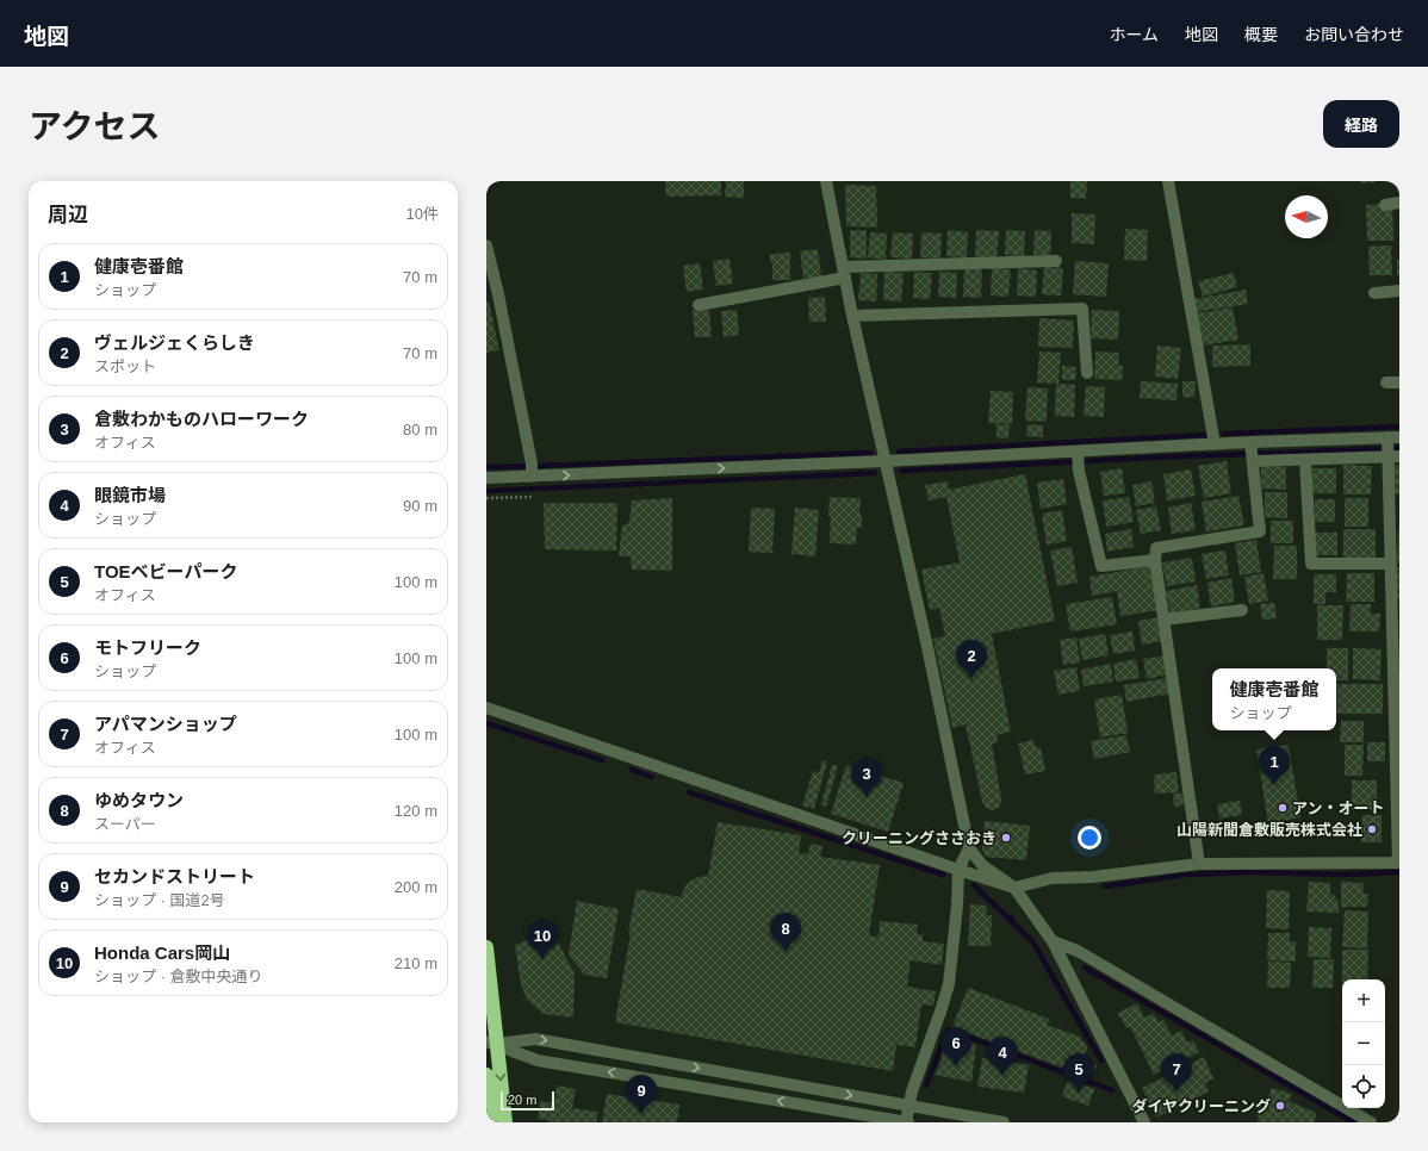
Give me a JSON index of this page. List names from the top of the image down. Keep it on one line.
{"places":["アン・オート","山陽新聞倉敷販売株式会社","クリーニングささおき","ダイヤクリーニング"],"scale_bar":"20 m","north":"left","page":{"header":"地図","nav":["ホーム","地図","概要","お問い合わせ"],"title":"アクセス","buttons":"経路","heading":["周辺","10件"],"list":[{"mark":"1","name":"健康壱番館","note":"ショップ","value":"70 m"},{"mark":"2","name":"ヴェルジェくらしき","note":"スポット","value":"70 m"},{"mark":"3","name":"倉敷わかものハローワーク","note":"オフィス","value":"80 m"},{"mark":"4","name":"眼鏡市場","note":"ショップ","value":"90 m"},{"mark":"5","name":"TOEベビーパーク","note":"オフィス","value":"100 m"},{"mark":"6","name":"モトフリーク","note":"ショップ","value":"100 m"},{"mark":"7","name":"アパマンショップ","note":"オフィス","value":"100 m"},{"mark":"8","name":"ゆめタウン","note":"スーパー","value":"120 m"},{"mark":"9","name":"セカンドストリート","note":"ショップ · 国道2号","value":"200 m"},{"mark":"10","name":"Honda Cars岡山","note":"ショップ · 倉敷中央通り","value":"210 m"}],"pins":["2","1","3","8","10","6","4","5","7","9"],"popup":["健康壱番館","ショップ"],"map_buttons":["+","−"],"scale":"20 m"}}
